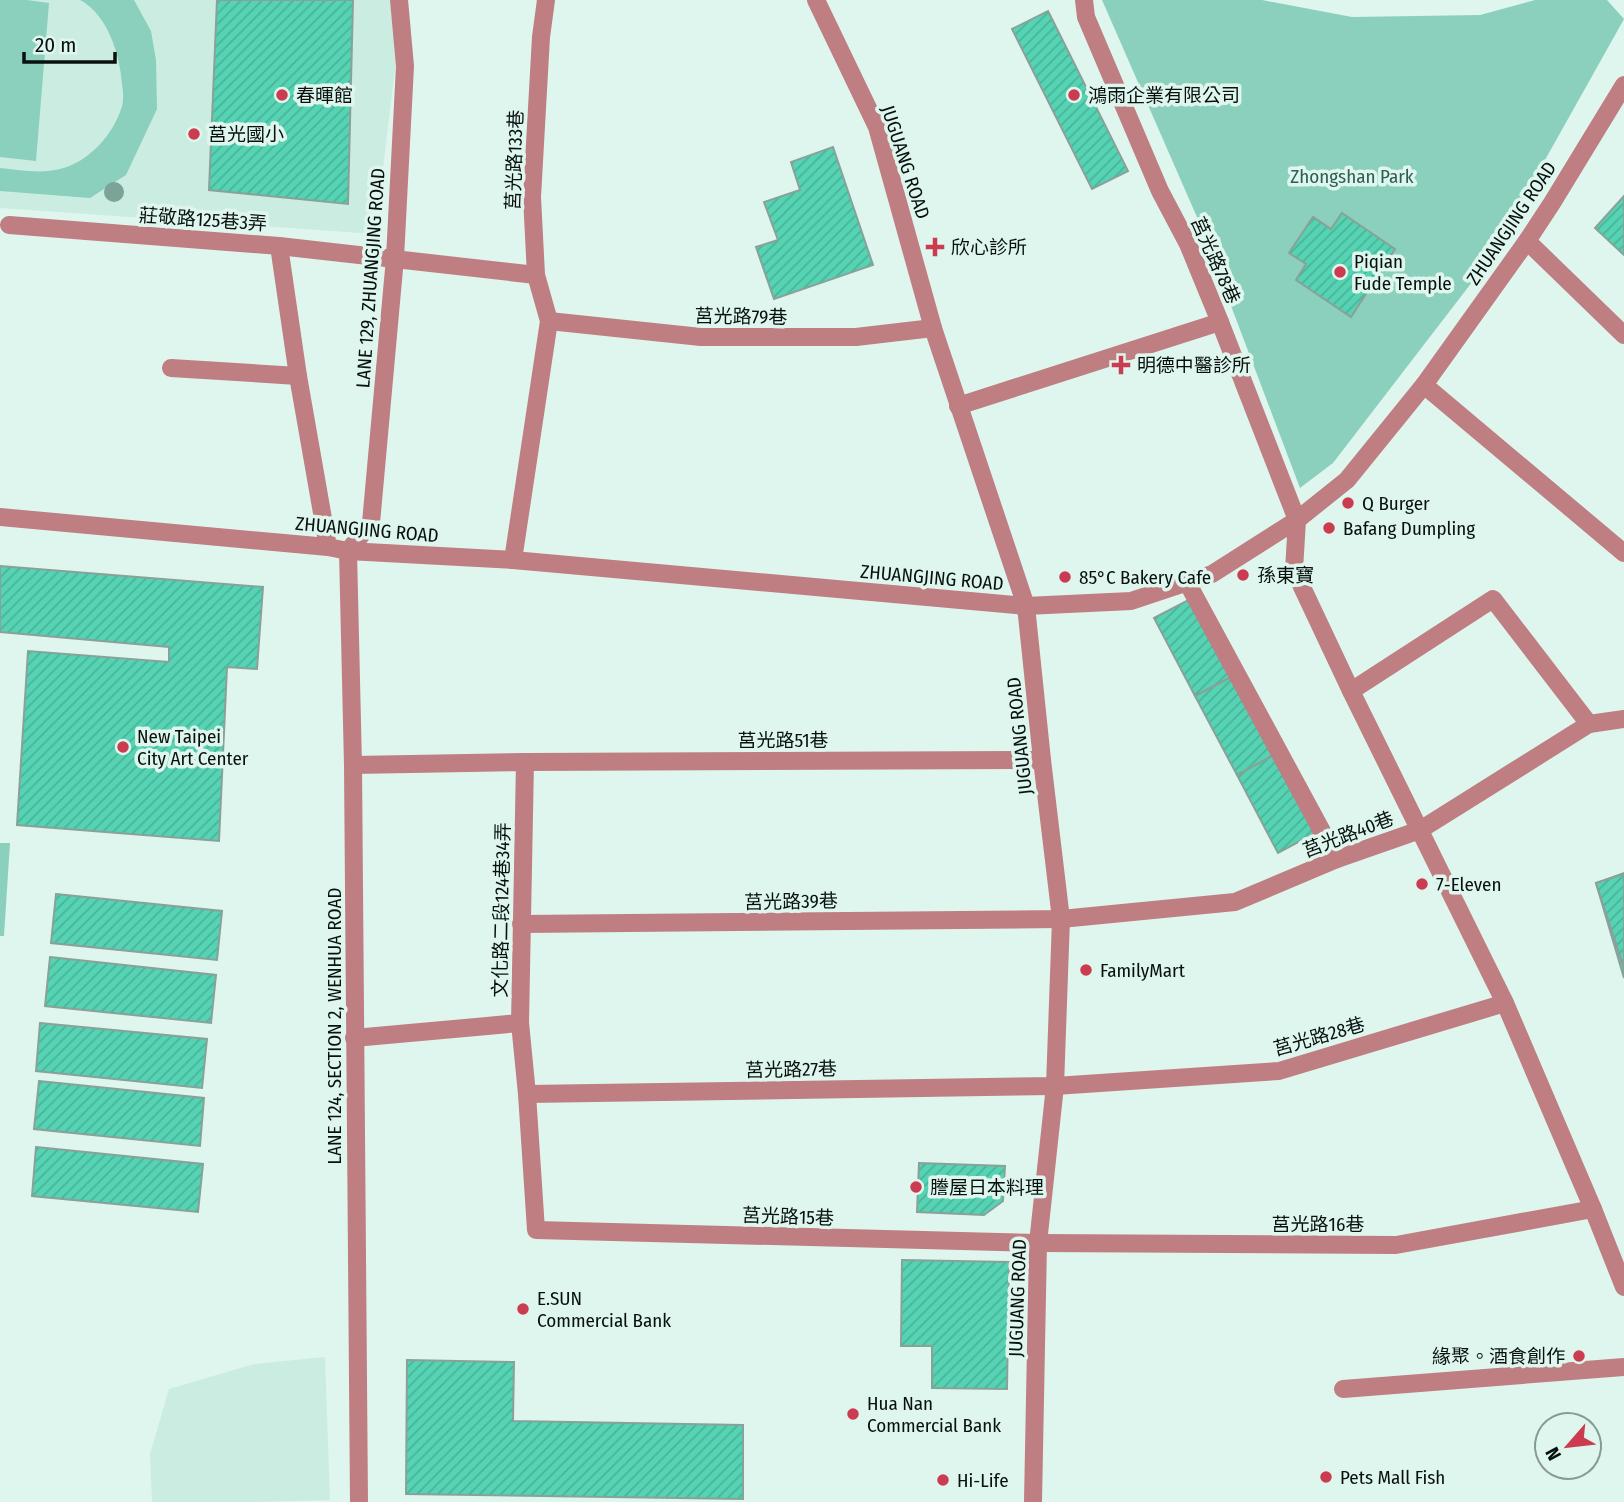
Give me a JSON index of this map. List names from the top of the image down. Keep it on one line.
{"streets":{"street":["莒光路133巷","JUGUANG ROAD","莊敬路125巷3弄","ZHUANGJING ROAD","莒光路78巷","LANE 129, ZHUANGJING ROAD","莒光路79巷","莒光路51巷","莒光路40巷","莒光路39巷","文化路二段124巷34弄","LANE 124, SECTION 2, WENHUA ROAD","莒光路28巷","莒光路27巷","莒光路15巷","莒光路16巷"]},"crossings":[["莒光路133巷","莊敬路125巷3弄"],["莒光路133巷","莒光路79巷"],["JUGUANG ROAD","ZHUANGJING ROAD"],["JUGUANG ROAD","莒光路78巷"],["JUGUANG ROAD","莒光路79巷"],["JUGUANG ROAD","莒光路51巷"],["JUGUANG ROAD","莒光路40巷"],["JUGUANG ROAD","莒光路39巷"],["JUGUANG ROAD","莒光路28巷"],["JUGUANG ROAD","莒光路27巷"],["JUGUANG ROAD","莒光路15巷"],["JUGUANG ROAD","莒光路16巷"],["莊敬路125巷3弄","LANE 129, ZHUANGJING ROAD"],["ZHUANGJING ROAD","LANE 129, ZHUANGJING ROAD"],["ZHUANGJING ROAD","LANE 124, SECTION 2, WENHUA ROAD"],["LANE 129, ZHUANGJING ROAD","LANE 124, SECTION 2, WENHUA ROAD"],["莒光路51巷","文化路二段124巷34弄"],["莒光路40巷","莒光路39巷"],["莒光路39巷","文化路二段124巷34弄"],["文化路二段124巷34弄","莒光路27巷"],["文化路二段124巷34弄","莒光路15巷"],["莒光路28巷","莒光路27巷"],["莒光路15巷","莒光路16巷"]],"parks":["Zhongshan Park"],"places":{"other":["春暉館","鴻雨企業有限公司","莒光國小","Piqian Fude Temple","Q Burger","Bafang Dumpling","孫東寶","85°C Bakery Cafe","New Taipei City Art Center","7-Eleven","FamilyMart","謄屋日本料理","E.SUN Commercial Bank","緣聚。酒食創作","Hua Nan Commercial Bank","Pets Mall Fish","Hi-Life"],"health":["欣心診所","明德中醫診所"]},"scale_bar":"20 m","north":"bottom left"}
